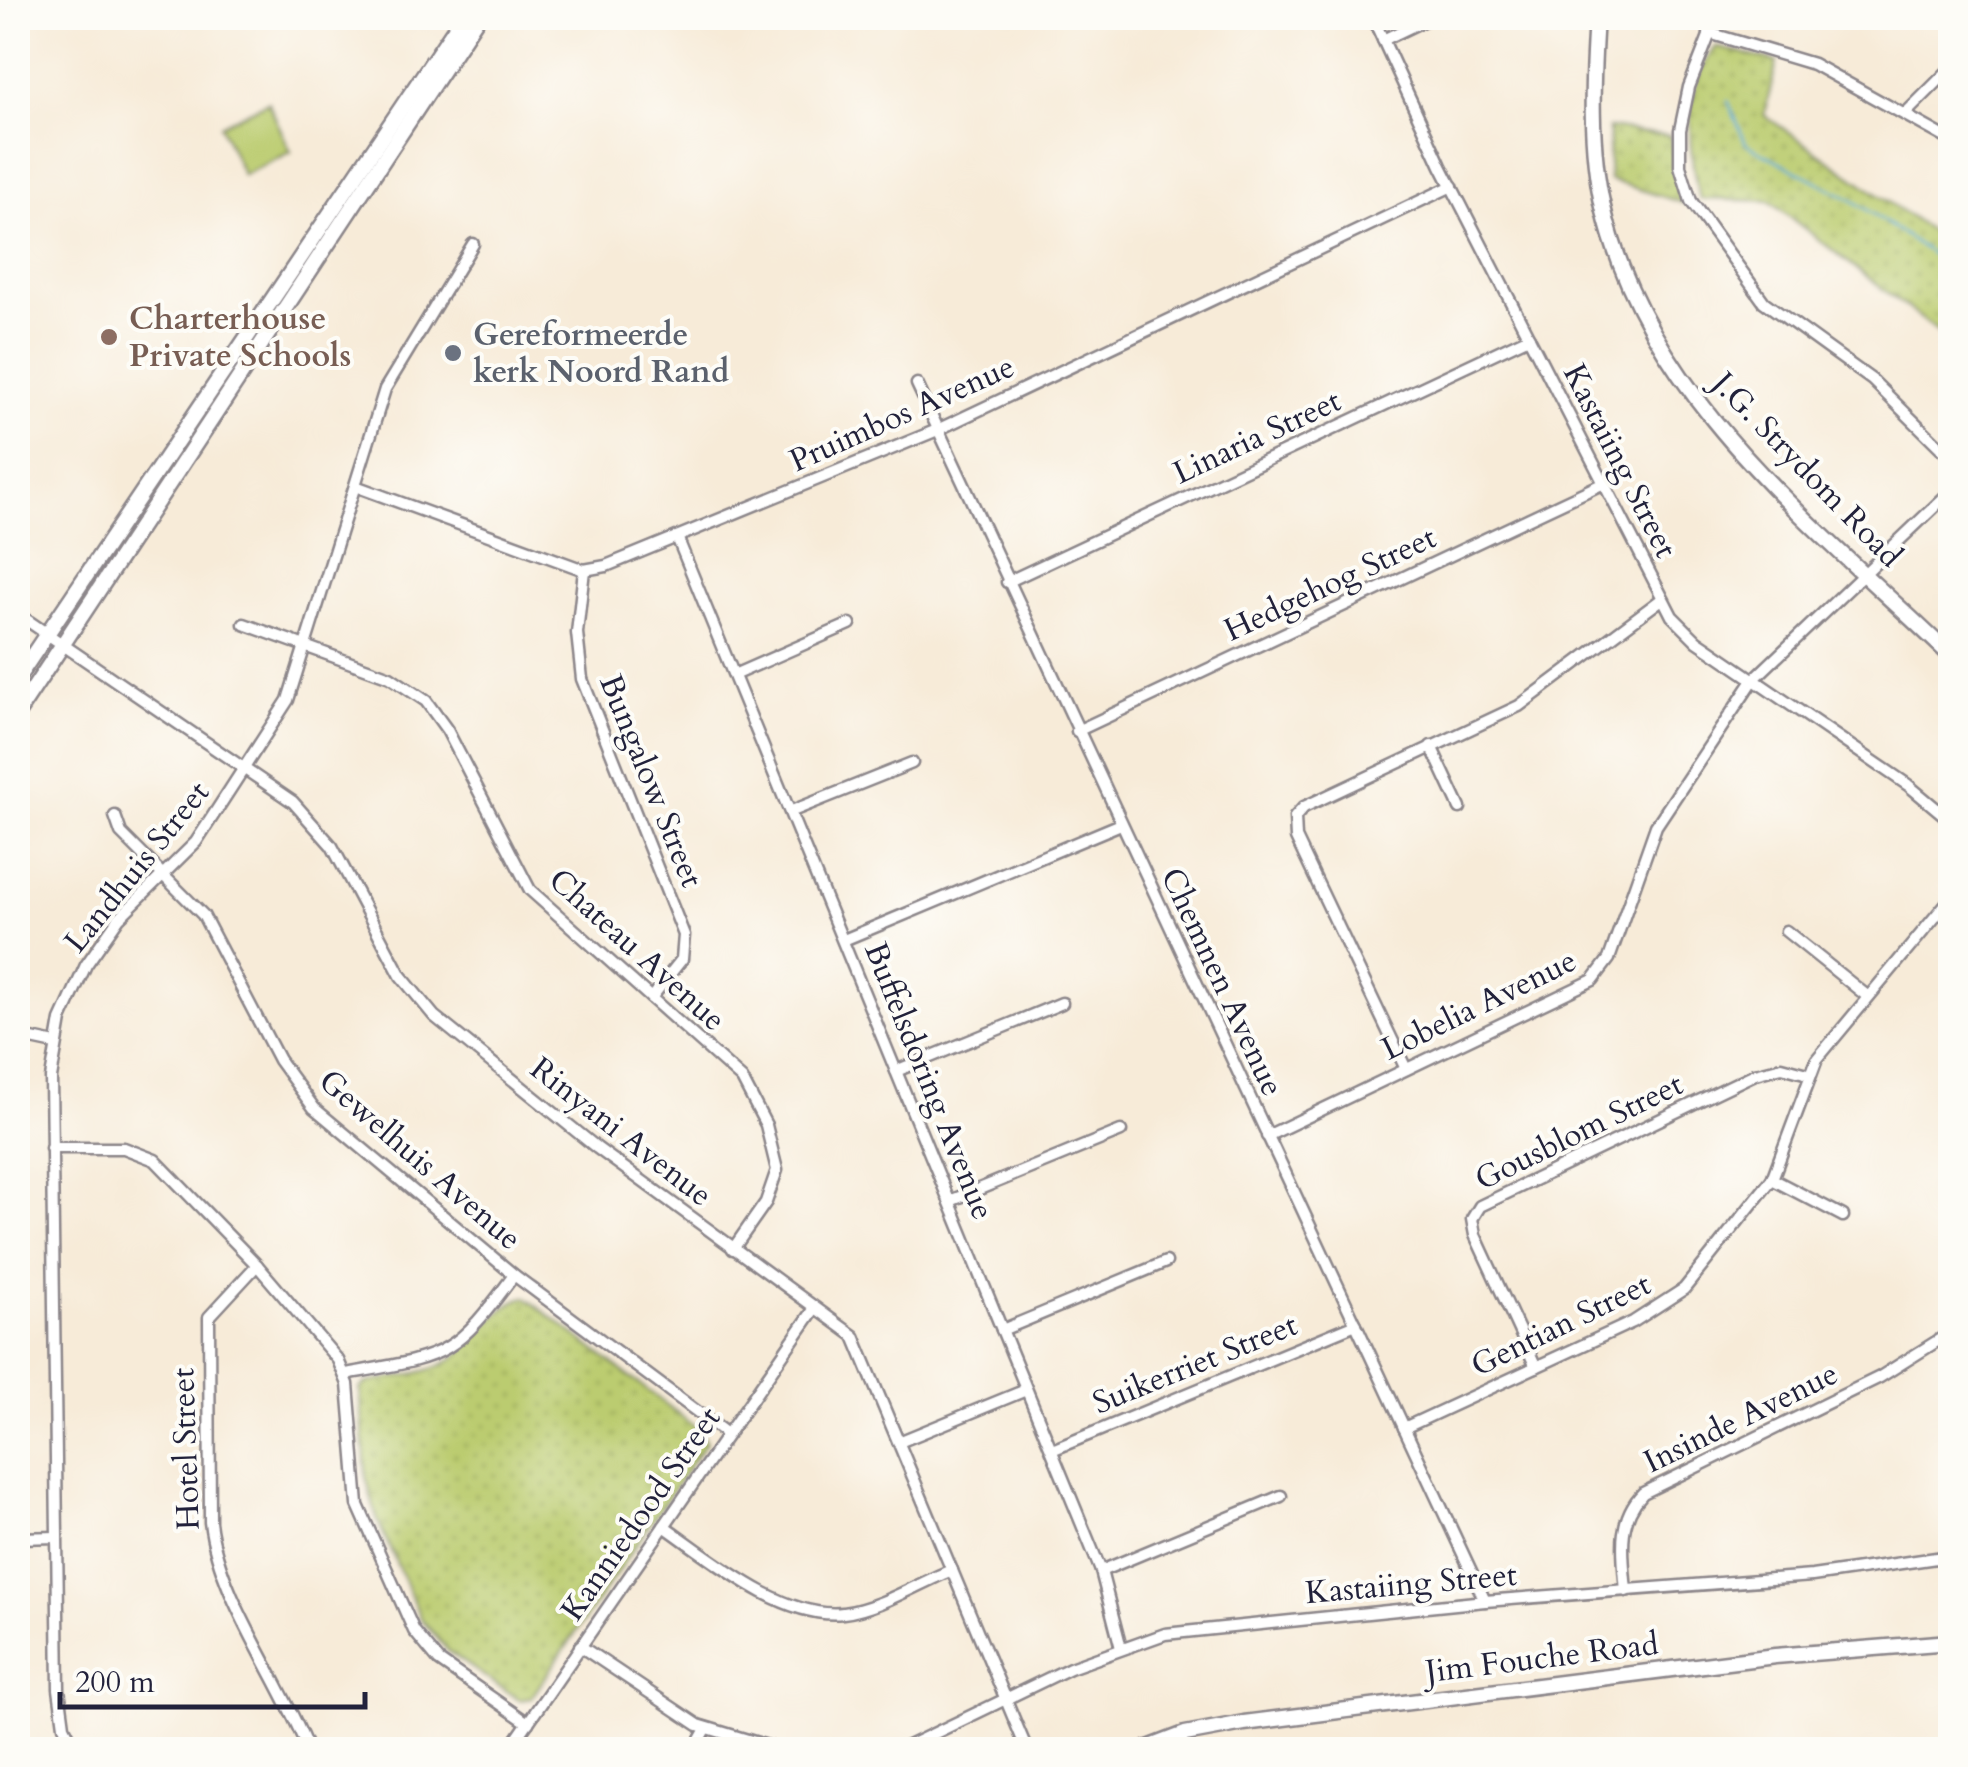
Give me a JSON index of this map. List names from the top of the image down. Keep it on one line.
{"streets":{"main road":["J.G. Strydom Road","Jim Fouche Road"],"street":["Pruimbos Avenue","Linaria Street","Kastaiing Street","Hedgehog Street","Bungalow Street","Landhuis Street","Chateau Avenue","Chemnen Avenue","Lobelia Avenue","Buffelsdoring Avenue","Rinyani Avenue","Gousblom Street","Gewelhuis Avenue","Gentian Street","Suikerriet Street","Insinde Avenue","Hotel Street","Kanniedood Street"]},"crossings":[["Pruimbos Avenue","Kastaiing Street"],["Pruimbos Avenue","Bungalow Street"],["Pruimbos Avenue","Chemnen Avenue"],["Pruimbos Avenue","Buffelsdoring Avenue"],["Linaria Street","Kastaiing Street"],["Linaria Street","Chemnen Avenue"],["Kastaiing Street","Hedgehog Street"],["Kastaiing Street","Chemnen Avenue"],["Kastaiing Street","Lobelia Avenue"],["Kastaiing Street","Buffelsdoring Avenue"],["Kastaiing Street","Rinyani Avenue"],["Kastaiing Street","Insinde Avenue"],["J.G. Strydom Road","Lobelia Avenue"],["Hedgehog Street","Chemnen Avenue"],["Bungalow Street","Chateau Avenue"],["Landhuis Street","Chateau Avenue"],["Landhuis Street","Rinyani Avenue"],["Landhuis Street","Gewelhuis Avenue"],["Chateau Avenue","Rinyani Avenue"],["Chemnen Avenue","Lobelia Avenue"],["Chemnen Avenue","Gentian Street"],["Chemnen Avenue","Suikerriet Street"],["Buffelsdoring Avenue","Suikerriet Street"],["Rinyani Avenue","Kanniedood Street"],["Gousblom Street","Gentian Street"],["Gewelhuis Avenue","Kanniedood Street"]],"places":["Charterhouse Private Schools","Gereformeerde kerk Noord Rand"],"scale_bar":"200 m"}
